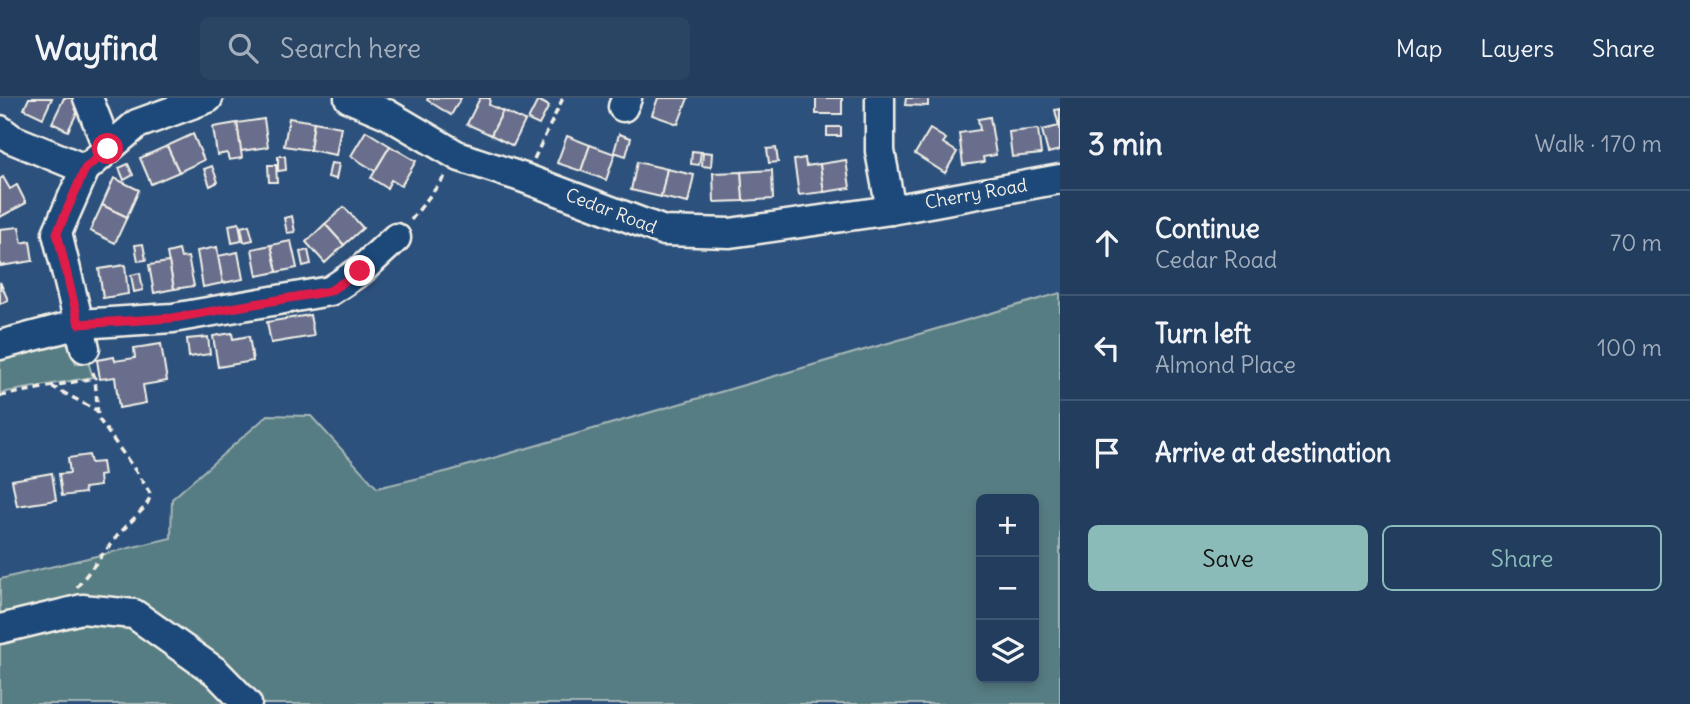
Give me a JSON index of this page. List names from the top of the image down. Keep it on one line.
{"streets":{"street":["Cherry Road","Cedar Road"]},"crossings":[["Cherry Road","Cedar Road"]],"page":{"header":"Wayfind","search":"Search here","nav":["Map","Layers","Share"],"heading":["3 min","Walk · 170 m"],"list":[["Continue","Cedar Road","70 m"],["Turn left","Almond Place","100 m"],"Arrive at destination"],"map_buttons":["+","−"],"buttons":["Save","Share"]}}
